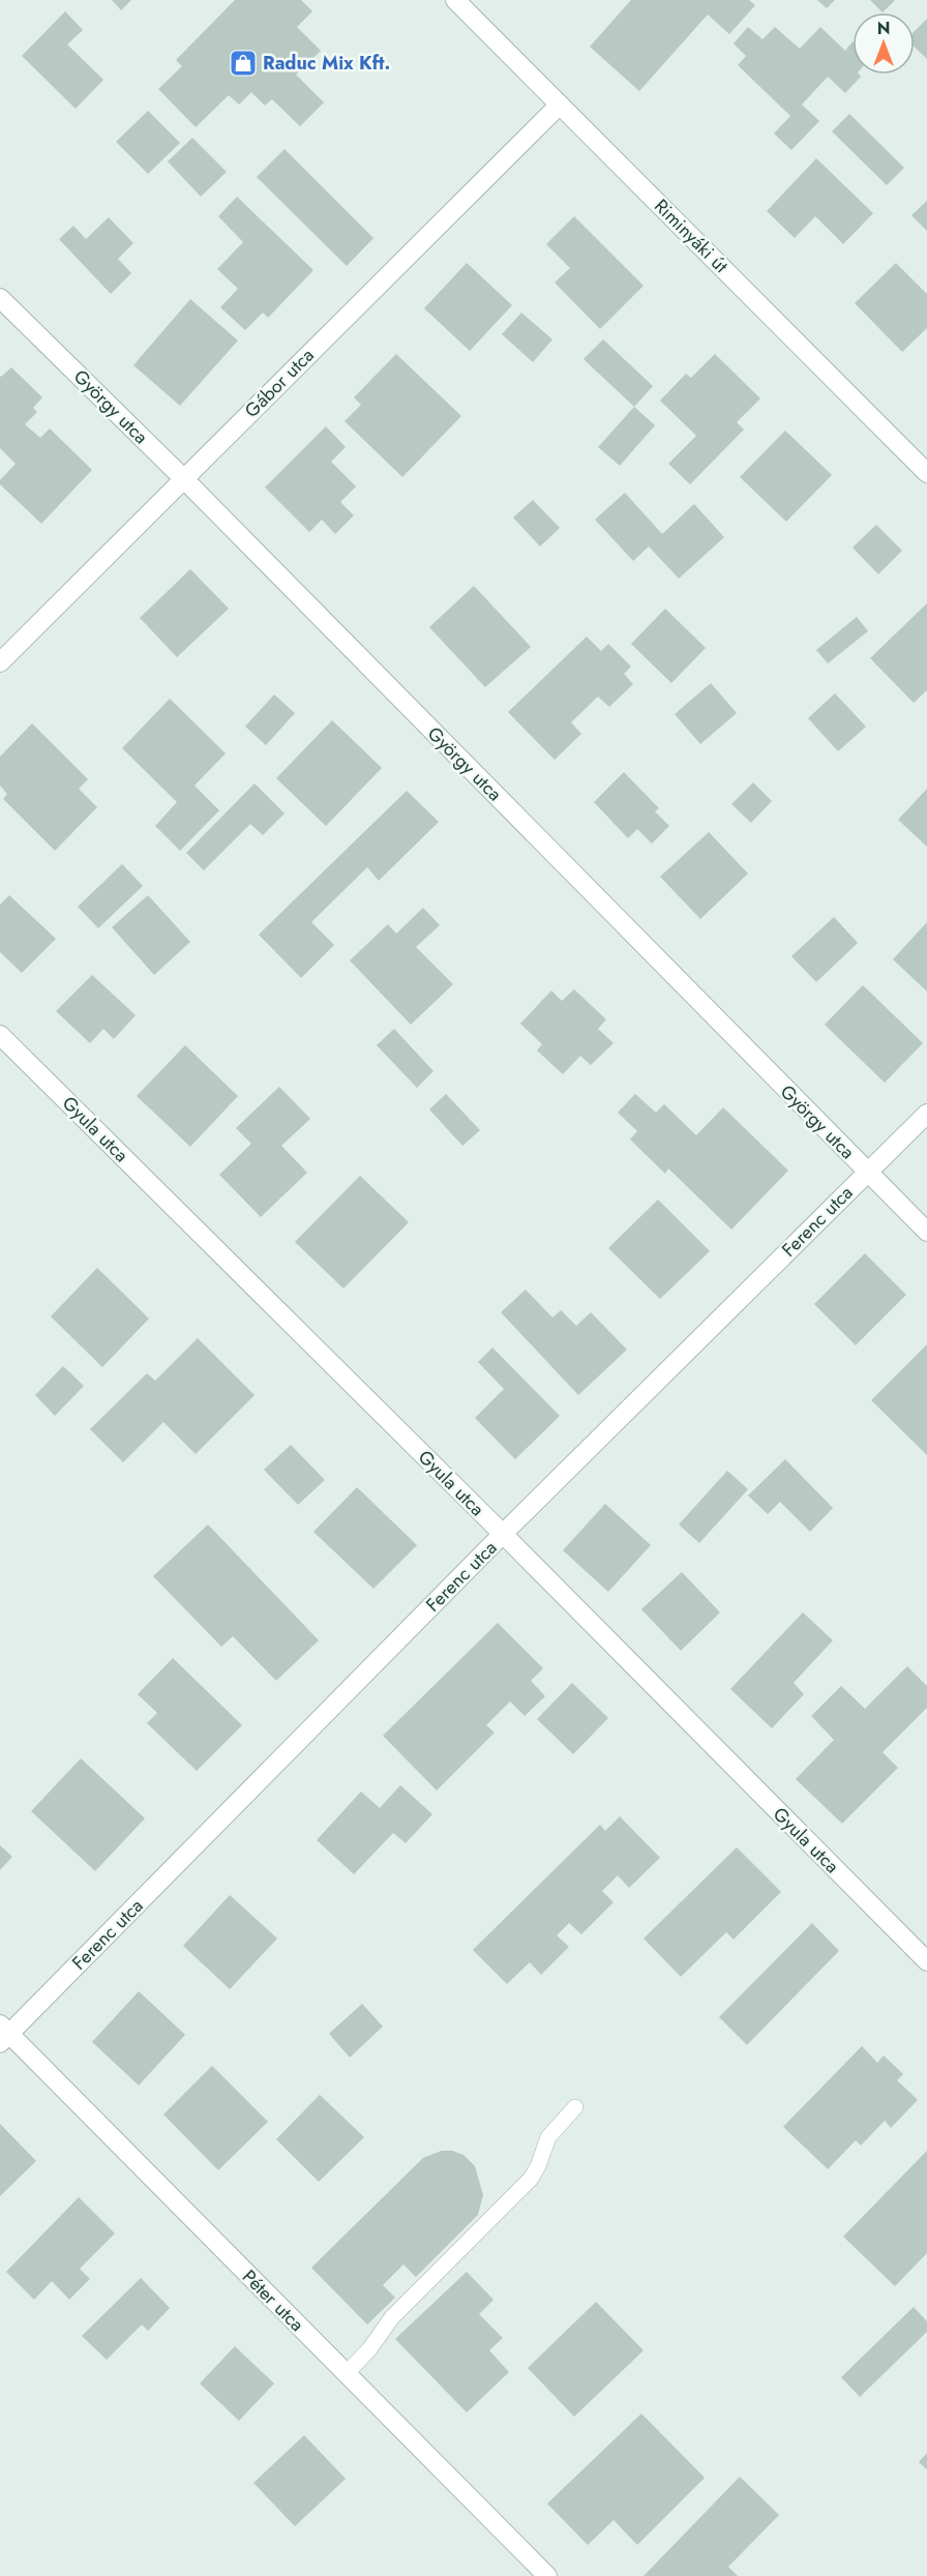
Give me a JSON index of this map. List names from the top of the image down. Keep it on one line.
{"streets":{"street":["Riminyáki út","Gábor utca","György utca","Gyula utca","Ferenc utca","Péter utca"]},"crossings":[["Riminyáki út","Gábor utca"],["Gábor utca","György utca"],["György utca","Ferenc utca"],["Gyula utca","Ferenc utca"],["Ferenc utca","Péter utca"]],"places":{"shop":["Raduc Mix Kft."]},"north":"top"}
